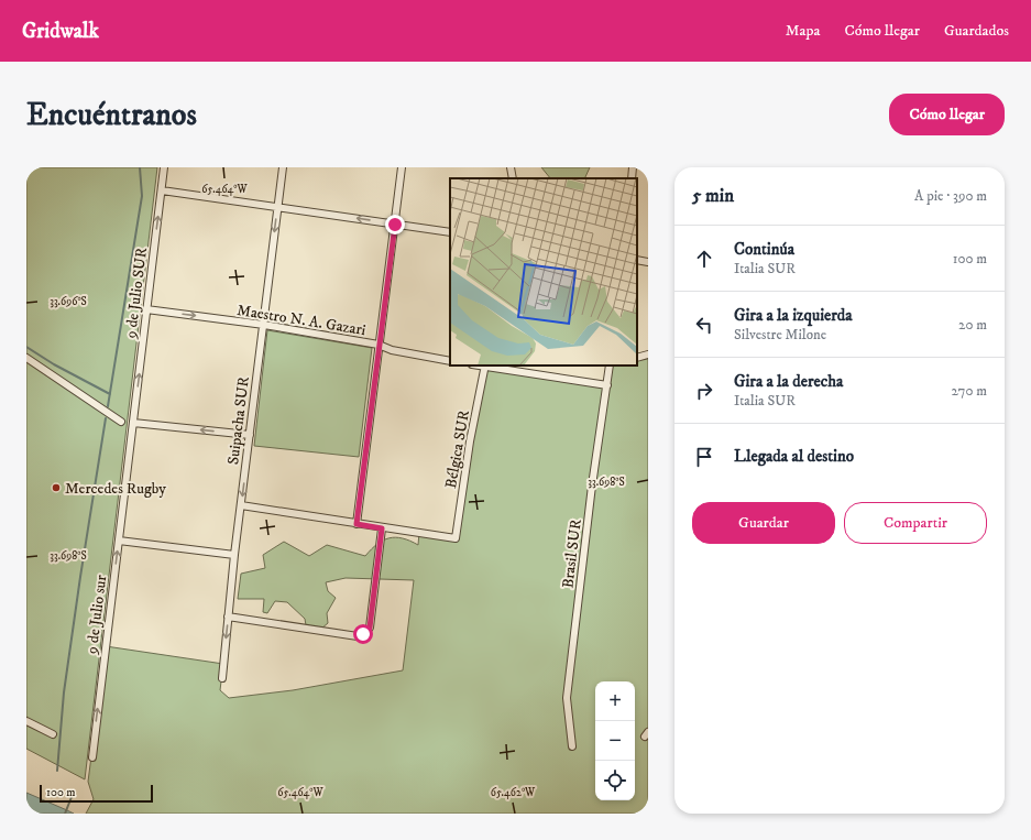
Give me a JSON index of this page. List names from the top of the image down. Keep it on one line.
{"streets":{"street":["9 de Julio SUR","Maestro N. A. Gazari","Suipacha SUR","Bélgica SUR","Brasil SUR","9 de Julio sur"]},"crossings":[["9 de Julio SUR","Maestro N. A. Gazari"],["9 de Julio SUR","9 de Julio sur"],["Maestro N. A. Gazari","Suipacha SUR"]],"one_way":["9 de Julio SUR","Maestro N. A. Gazari","Suipacha SUR","9 de Julio sur"],"places":["Mercedes Rugby"],"scale_bar":"100 m","page":{"header":"Gridwalk","nav":["Mapa","Cómo llegar","Guardados"],"buttons":["Cómo llegar",["Guardar","Compartir"]],"title":"Encuéntranos","heading":["5 min","A pie · 390 m"],"list":[["Continúa","Italia SUR","100 m"],["Gira a la izquierda","Silvestre Milone","20 m"],["Gira a la derecha","Italia SUR","270 m"],"Llegada al destino"],"map_buttons":["+","−"],"scale":"100 m"},"coordinates":["65.464°W","33.696°S","33.698°S","65.462°W"]}
